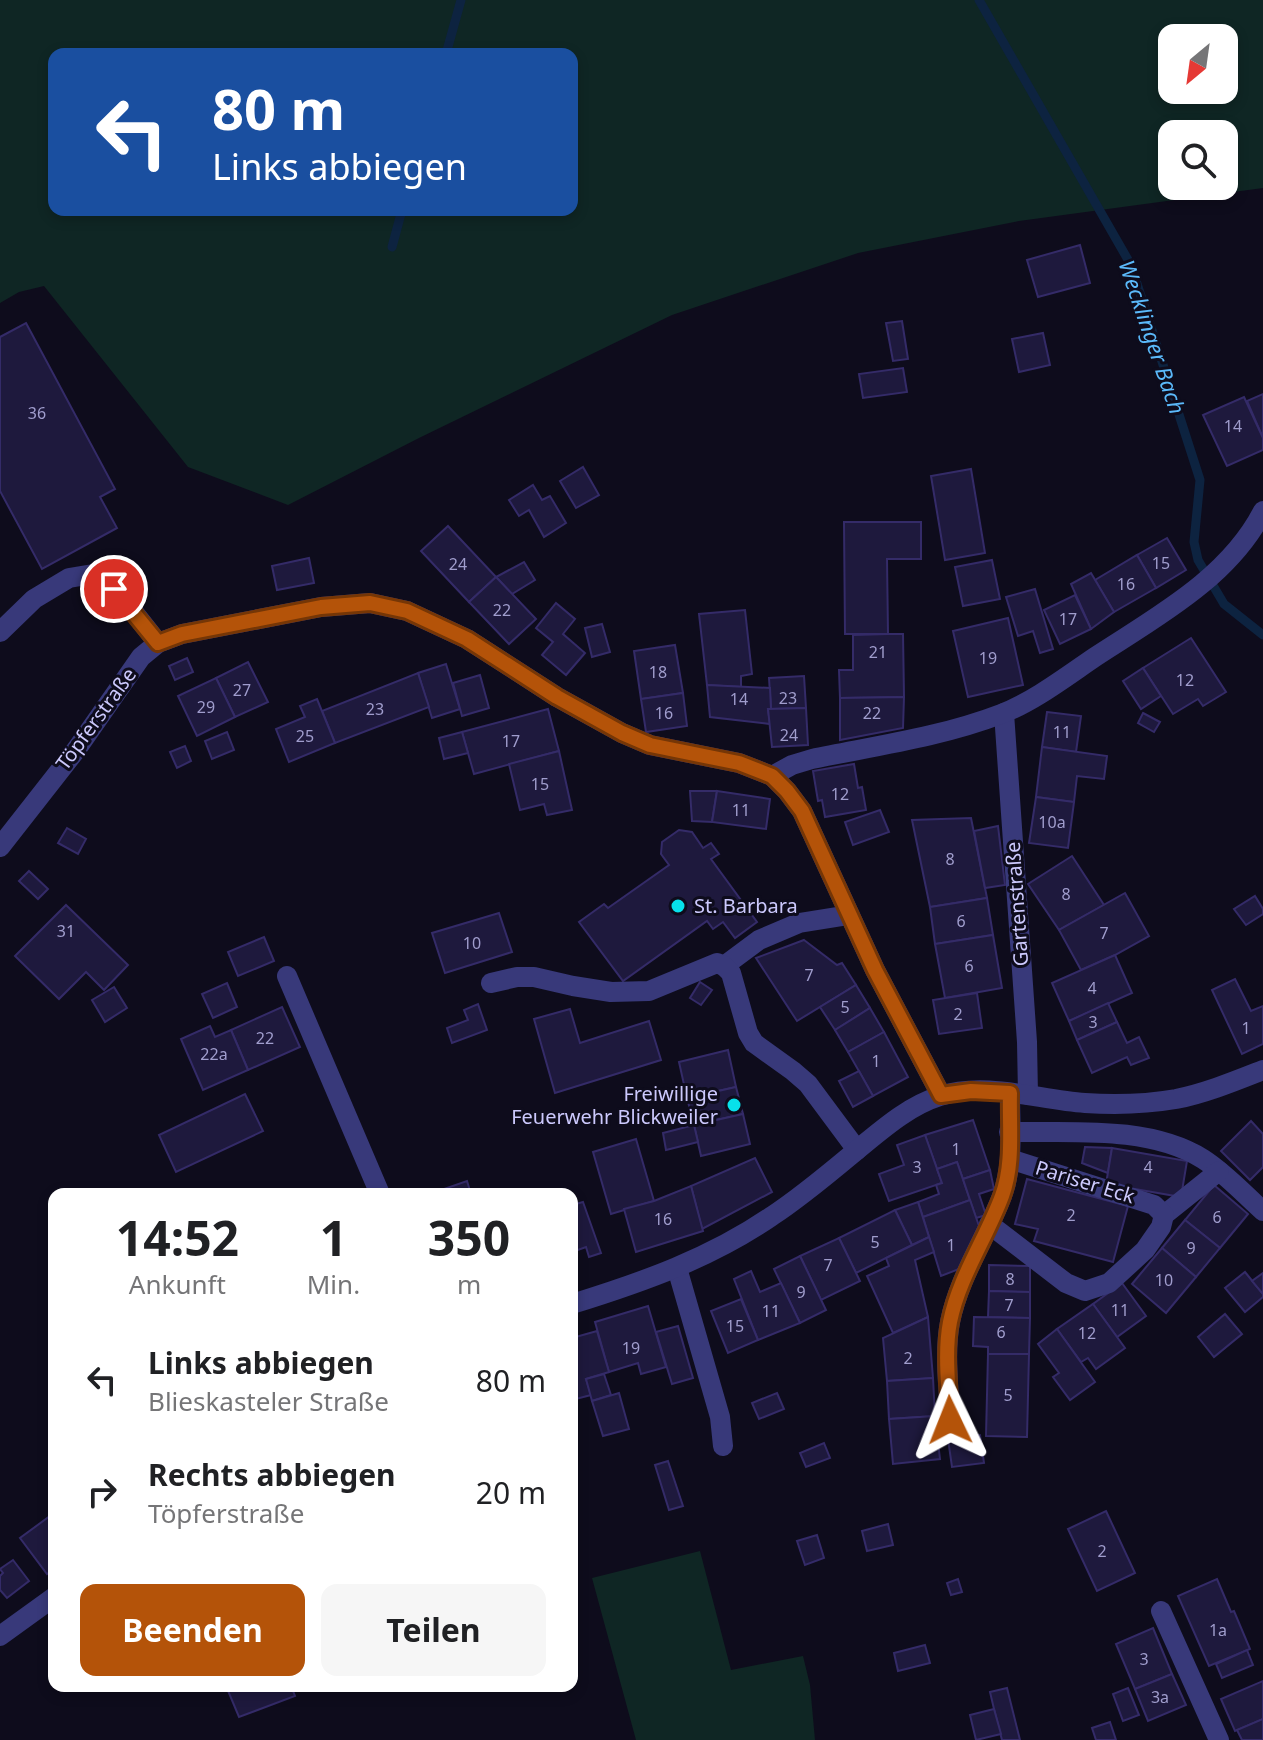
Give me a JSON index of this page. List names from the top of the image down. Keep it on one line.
{"streets":{"street":["Töpferstraße","Gartenstraße","Pariser Eck"]},"crossings":[["Gartenstraße","Pariser Eck"]],"water":["Wecklinger Bach"],"places":["St. Barbara","Freiwillige Feuerwehr Blickweiler"],"house_numbers":["36","14","15","24","16","22","17","21","19","18","12","27","23","14","29","23","16","22","11","24","25","17","15","12","11","10a","8","8","6","31","7","10","6","7","4","5","2","3","1","22","22a","1","1","3","4","2","6","16","5","1","9","7","8","10","9","7","11","11","15","6","12","19","2","5","2","1a","3","3a"],"north":"bottom left","page":{"turn":["80 m","Links abbiegen"],"eta":["14:52","Ankunft","1","Min.","350","m"],"list":[{"name":"Links abbiegen","note":"Blieskasteler Straße","value":"80 m"},{"name":"Rechts abbiegen","note":"Töpferstraße","value":"20 m"}],"buttons":["Beenden","Teilen"]}}
